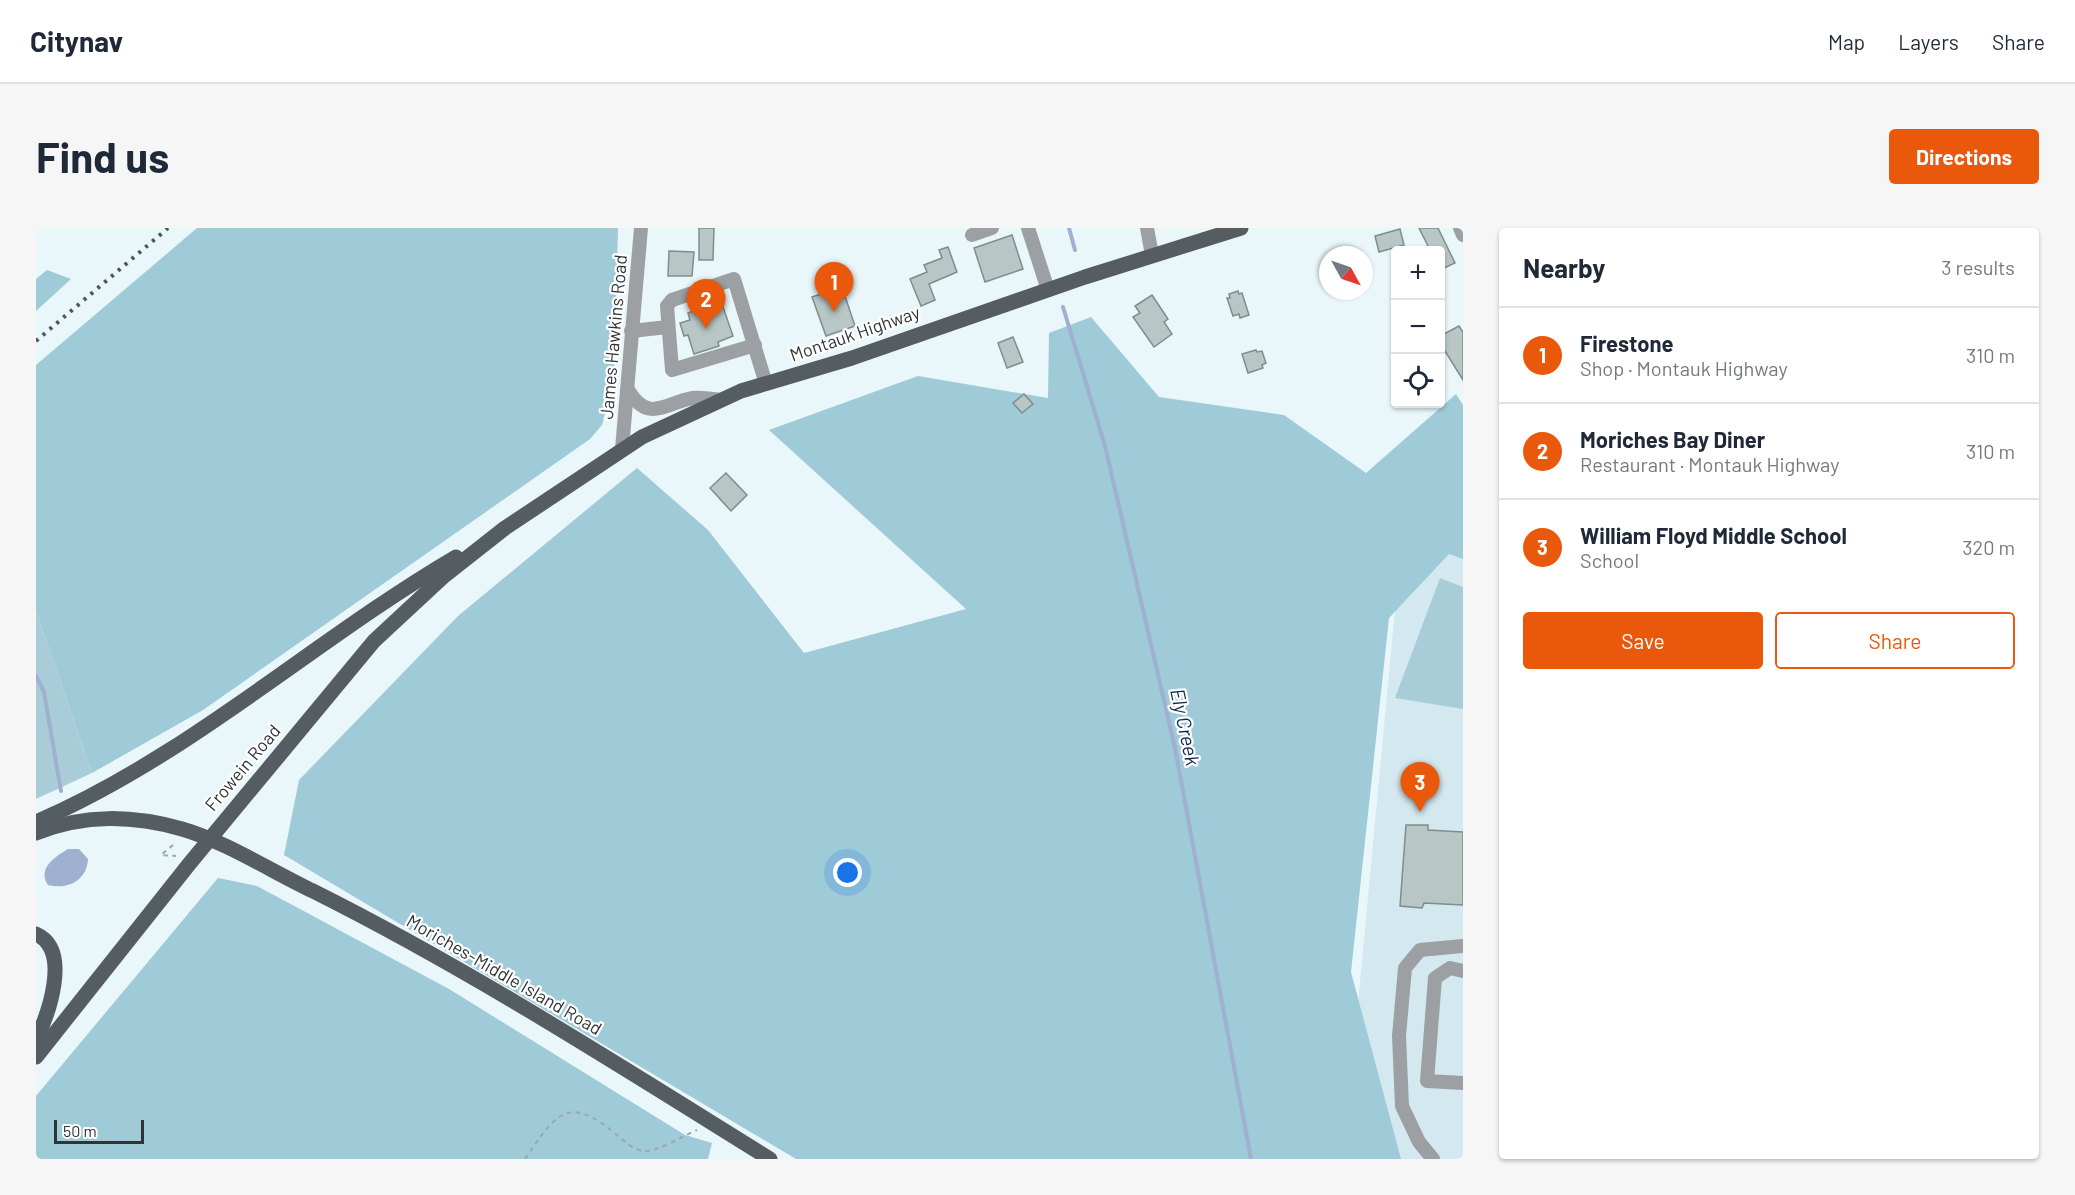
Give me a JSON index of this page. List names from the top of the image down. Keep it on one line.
{"streets":{"main road":["Montauk Highway","Frowein Road","Moriches-Middle Island Road"],"street":["James Hawkins Road"]},"crossings":[["Montauk Highway","James Hawkins Road"],["Montauk Highway","Frowein Road"],["Frowein Road","Moriches-Middle Island Road"]],"water":["Ely Creek"],"scale_bar":"50 m","north":"bottom right","page":{"header":"Citynav","nav":["Map","Layers","Share"],"buttons":["Directions",["Save","Share"]],"title":"Find us","heading":["Nearby","3 results"],"map_buttons":["+","−"],"pins":["1","2","3"],"list":[{"mark":"1","name":"Firestone","note":"Shop · Montauk Highway","value":"310 m"},{"mark":"2","name":"Moriches Bay Diner","note":"Restaurant · Montauk Highway","value":"310 m"},{"mark":"3","name":"William Floyd Middle School","note":"School","value":"320 m"}],"scale":"50 m"}}
